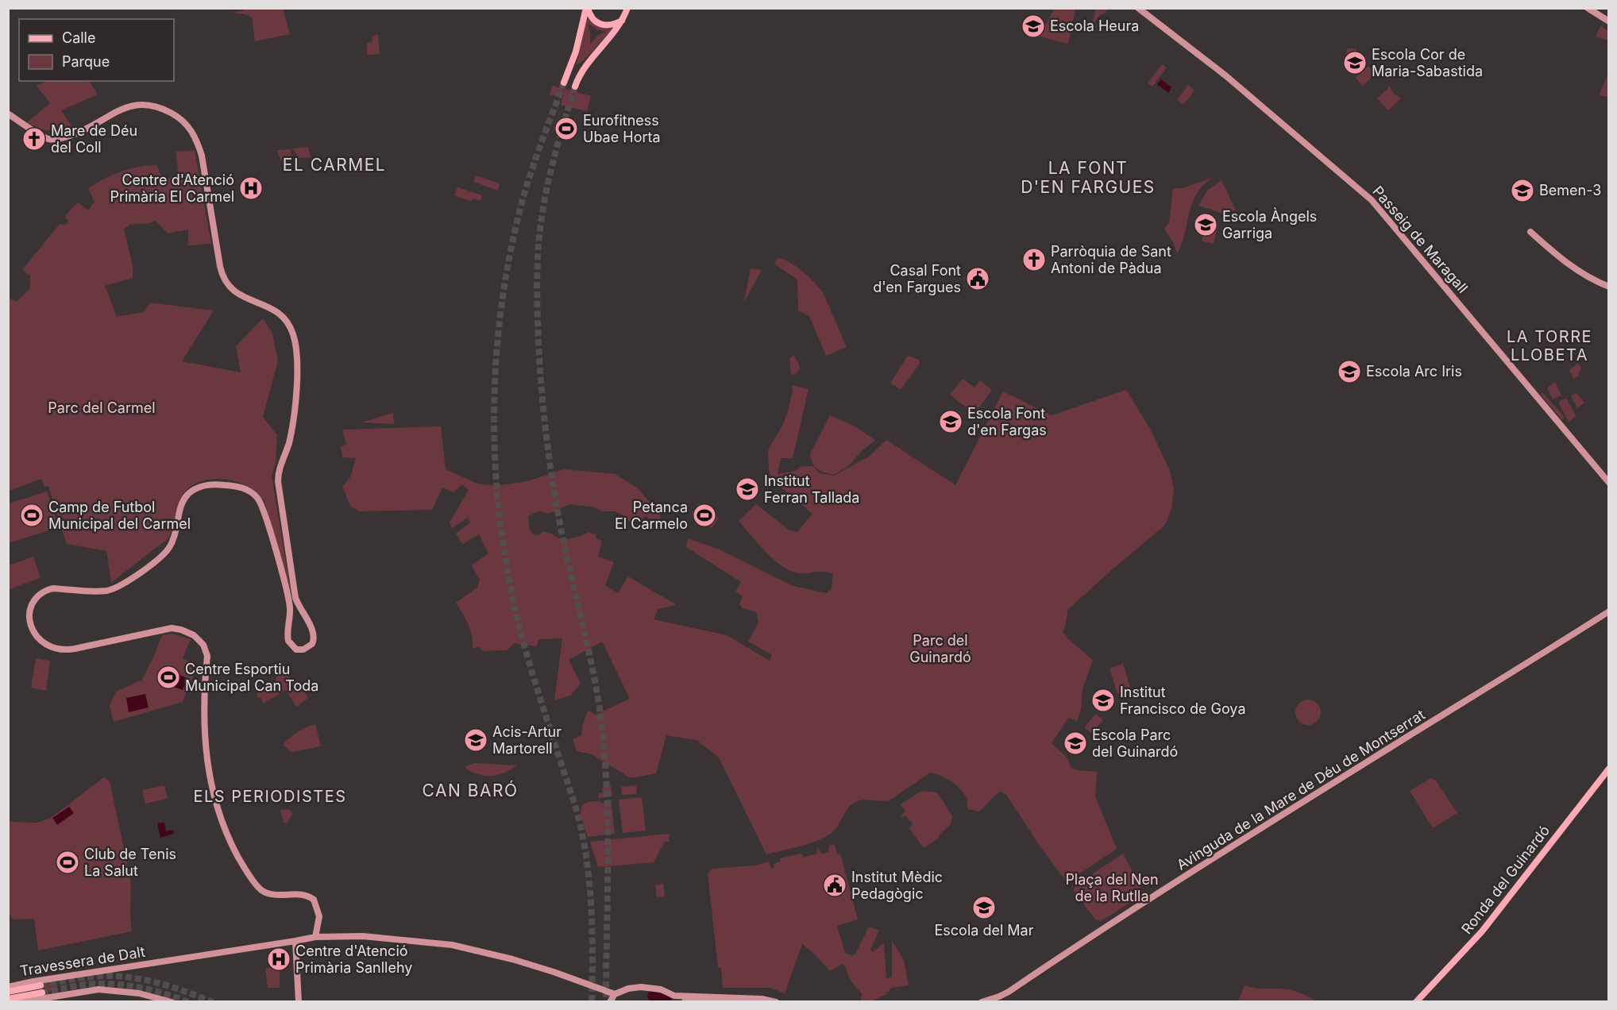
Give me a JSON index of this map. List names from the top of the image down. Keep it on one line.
{"streets":{"main road":["Ronda del Guinardó","Travessera de Dalt"],"street":["Passeig de Maragall","Avinguda de la Mare de Déu de Montserrat"]},"districts":["EL CARMEL","LA FONT D'EN FARGUES","LA TORRE LLOBETA","CAN BARÓ","ELS PERIODISTES"],"parks":["Parc del Carmel","Parc del Guinardó","Plaça del Nen de la Rutlla"],"places":{"school or university":["Escola Heura","Escola Cor de Maria-Sabastida","Bemen-3","Escola Àngels Garriga","Escola Arc Iris","Escola Font d'en Fargas","Institut Ferran Tallada","Institut Francisco de Goya","Acis-Artur Martorell","Escola Parc del Guinardó","Escola del Mar"],"sports":["Eurofitness Ubae Horta","Camp de Futbol Municipal del Carmel","Petanca El Carmelo","Centre Esportiu Municipal Can Toda","Club de Tenis La Salut"],"church":["Mare de Déu del Coll","Parròquia de Sant Antoni de Pàdua"],"hospital":["Centre d'Atenció Primària El Carmel","Centre d'Atenció Primària Sanllehy"],"public building":["Casal Font d'en Fargues","Institut Mèdic Pedagògic"]},"legend":["Calle","Parque"]}
